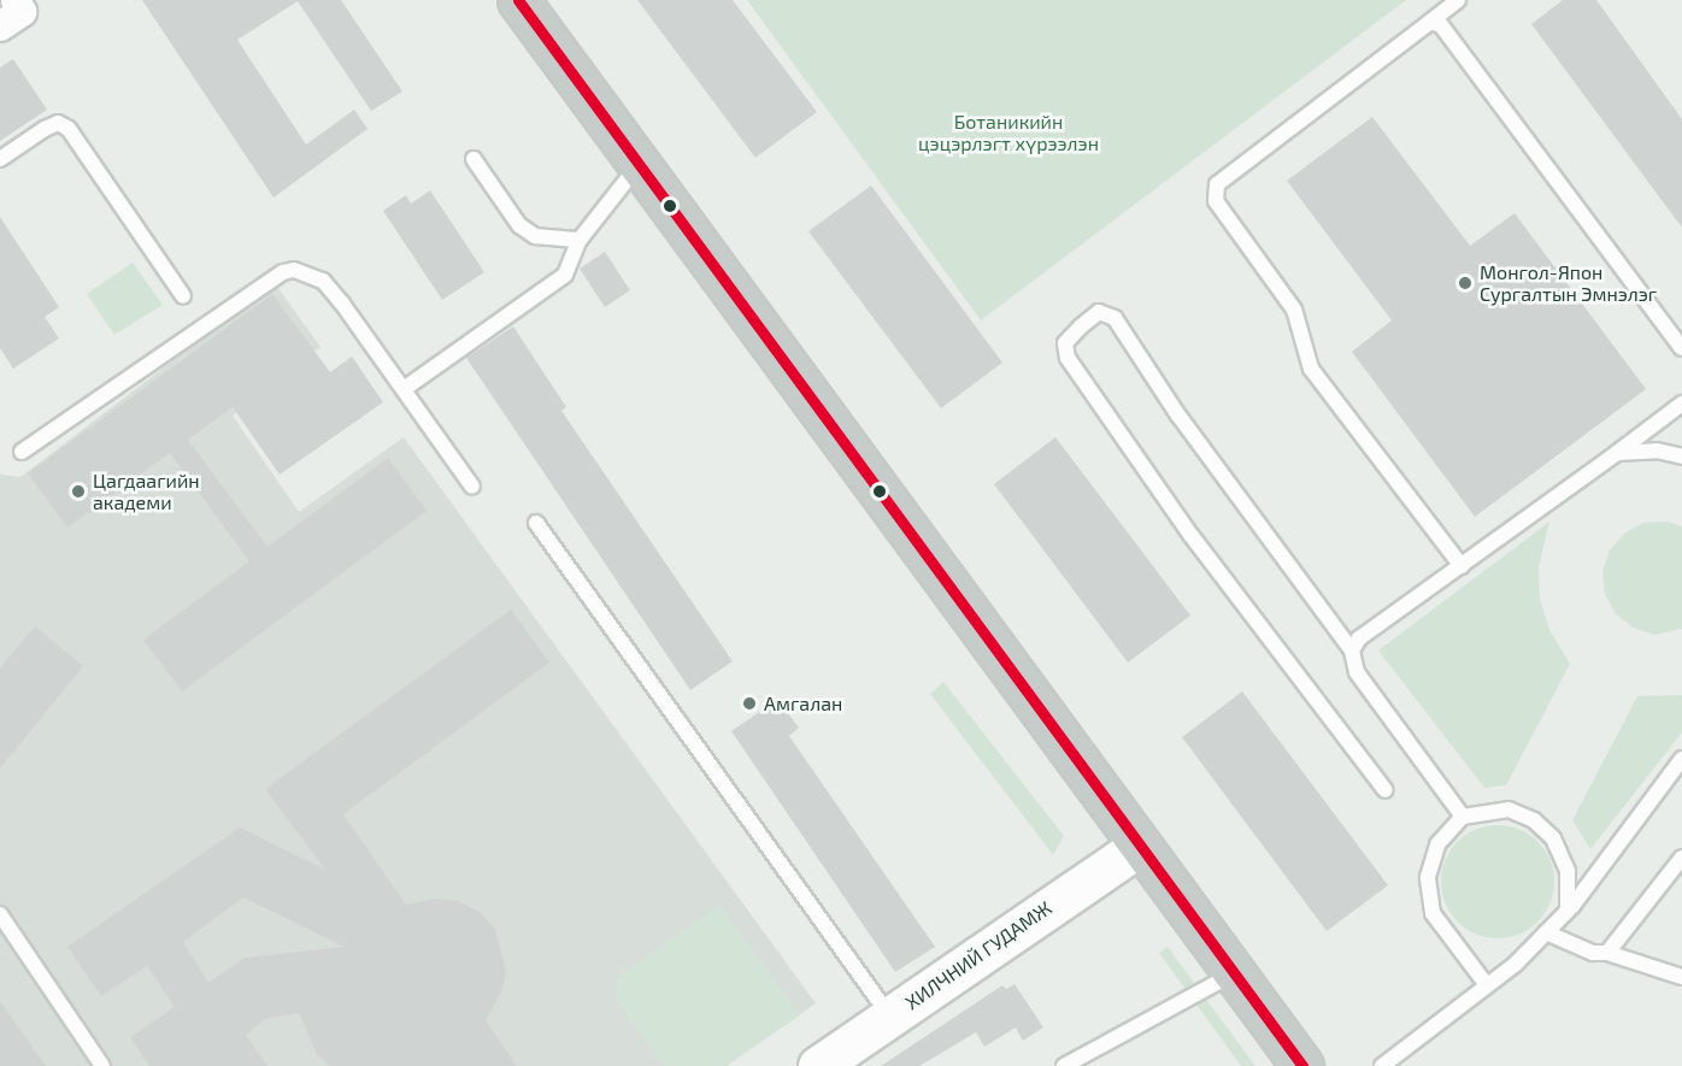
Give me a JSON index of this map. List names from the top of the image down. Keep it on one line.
{"streets":{"main road":["ХИЛЧНИЙ ГУДАМЖ"]},"parks":["Ботаникийн цэцэрлэгт хүрээлэн"],"places":["Монгол-Япон Сургалтын Эмнэлэг","Цагдаагийн академи","Амгалан"]}
